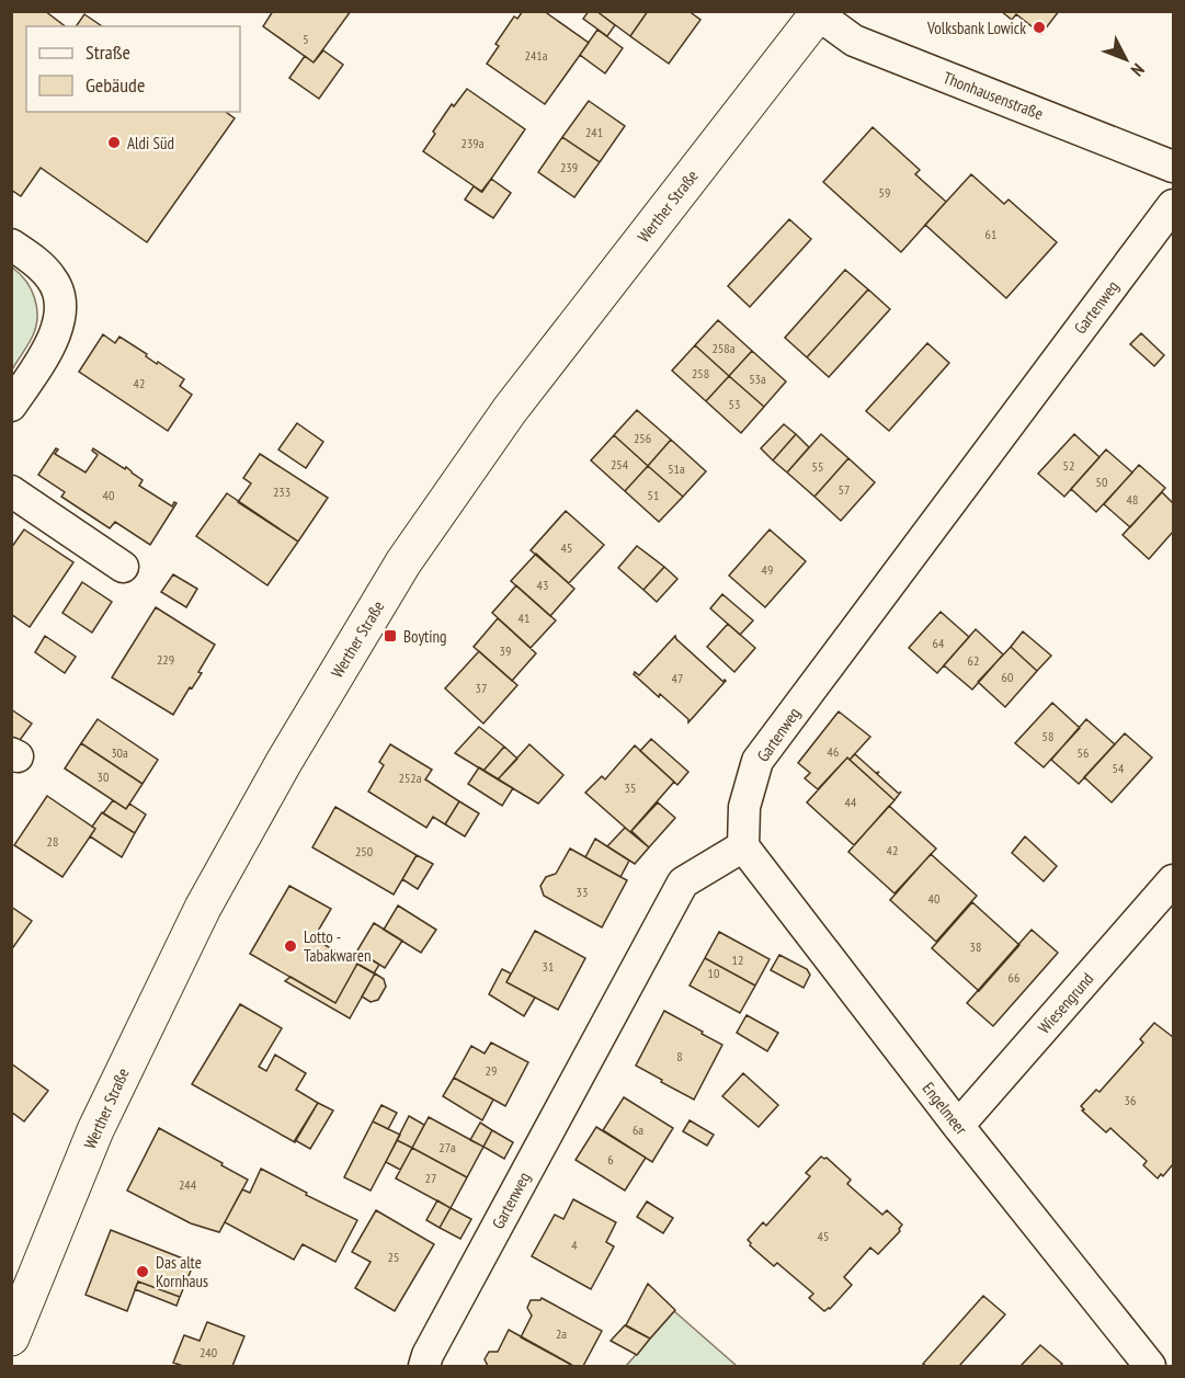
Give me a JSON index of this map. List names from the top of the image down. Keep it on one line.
{"streets":{"main road":["Werther Straße"],"street":["Thonhausenstraße","Gartenweg","Wiesengrund","Engelmeer"]},"crossings":[["Thonhausenstraße","Werther Straße"],["Gartenweg","Engelmeer"],["Wiesengrund","Engelmeer"]],"places":{"other":["Volksbank Lowick","Aldi Süd","Lotto - Tabakwaren","Das alte Kornhaus"],"transit":["Boyting"]},"house_numbers":["5","241a","241","239a","239","59","61","258a","258","53a","42","53","256","254","52","55","51a","50","57","233","40","51","48","45","49","43","41","64","39","229","62","60","47","37","58","46","30a","56","54","30","252a","35","44","28","42","250","33","40","38","12","31","10","66","8","29","36","6a","27a","6","27","244","45","4","25","2a","240"],"legend":["Straße","Gebäude"],"north":"bottom right"}
